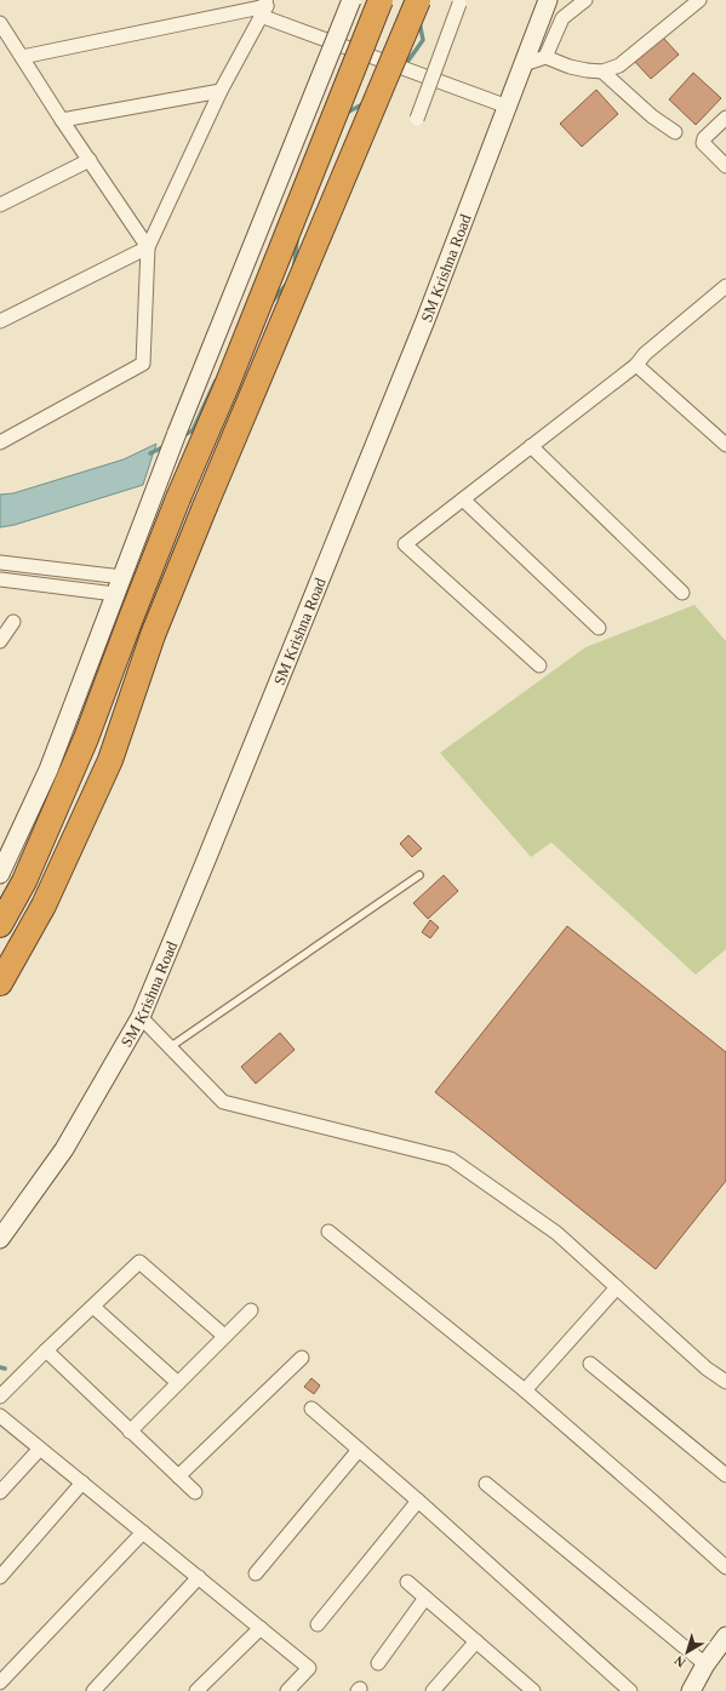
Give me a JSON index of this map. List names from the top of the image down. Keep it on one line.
{"streets":{"street":["SM Krishna Road"]},"north":"bottom left"}
